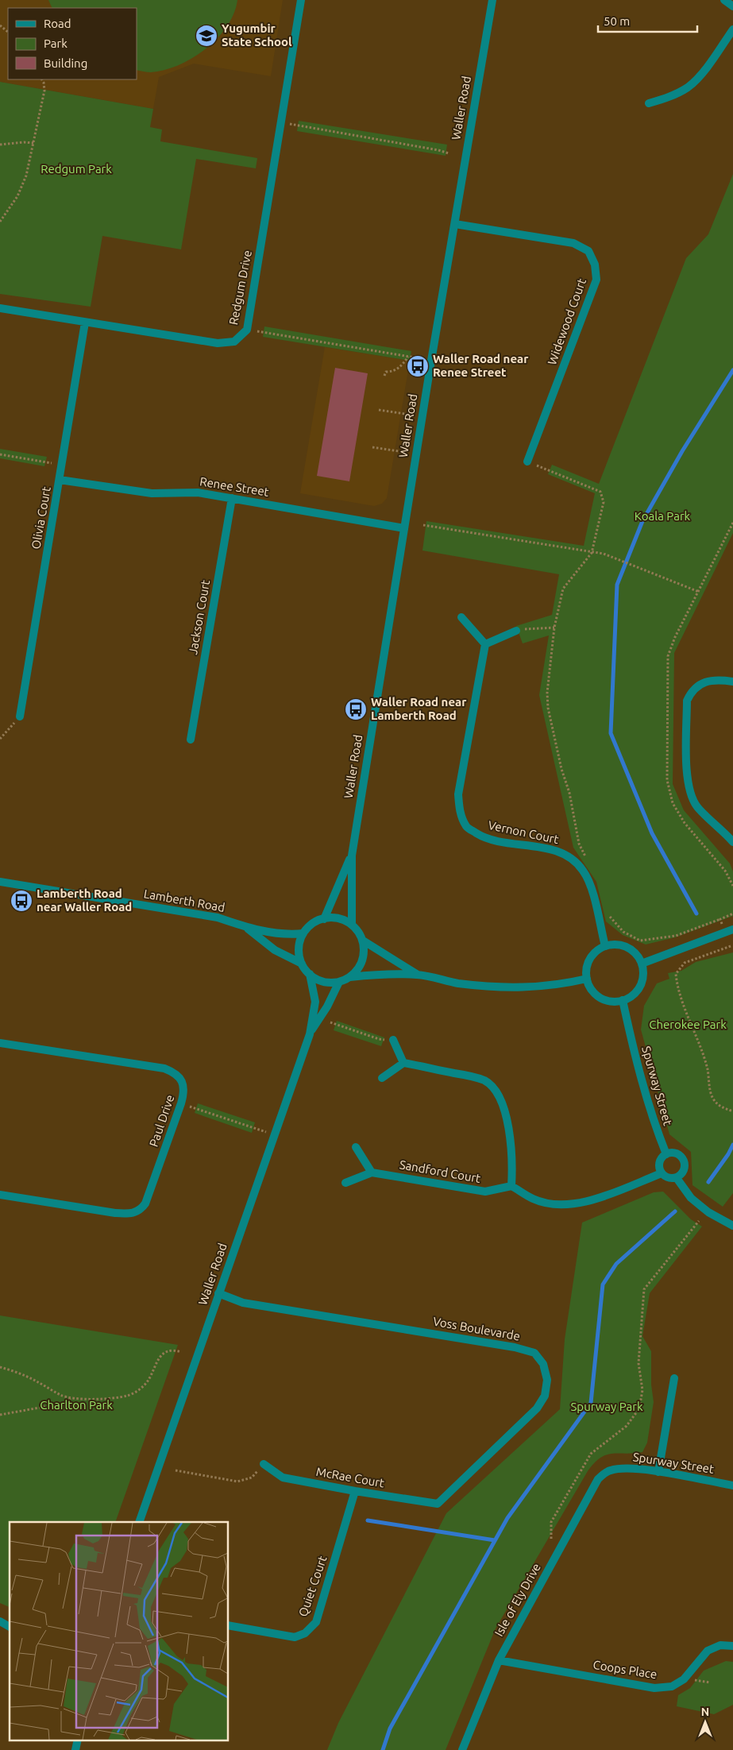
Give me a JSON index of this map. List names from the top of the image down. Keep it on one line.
{"streets":{"street":["Waller Road","Redgum Drive","Widewood Court","Renee Street","Olivia Court","Jackson Court","Vernon Court","Lamberth Road","Spurway Street","Paul Drive","Sandford Court","Voss Boulevarde","McRae Court","Quiet Court","Isle of Ely Drive","Coops Place"]},"crossings":[["Waller Road","Widewood Court"],["Waller Road","Renee Street"],["Waller Road","Lamberth Road"],["Waller Road","Voss Boulevarde"],["Redgum Drive","Olivia Court"],["Renee Street","Olivia Court"],["Renee Street","Jackson Court"],["Vernon Court","Spurway Street"],["Spurway Street","Isle of Ely Drive"],["Voss Boulevarde","McRae Court"],["McRae Court","Quiet Court"],["Isle of Ely Drive","Coops Place"]],"parks":["Redgum Park","Koala Park","Cherokee Park","Charlton Park","Spurway Park"],"places":{"school or university":["Yugumbir State School"],"bus stop":["Waller Road near Renee Street","Waller Road near Lamberth Road","Lamberth Road near Waller Road"]},"legend":["Road","Park","Building"],"scale_bar":"50 m","north":"top"}
